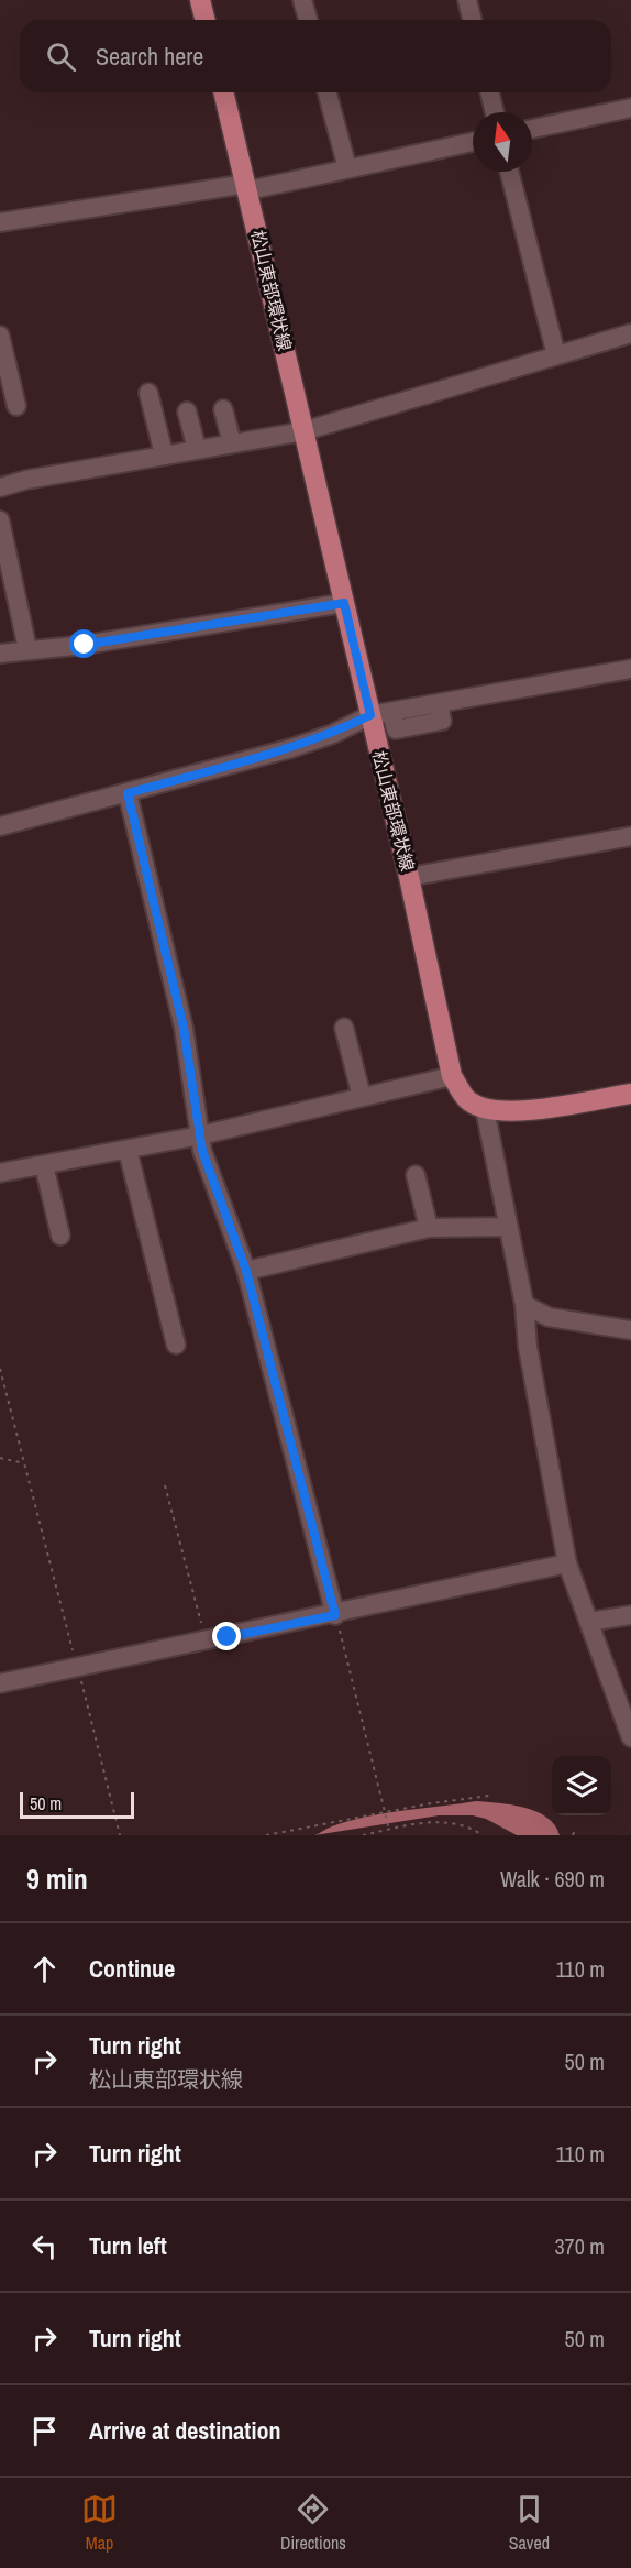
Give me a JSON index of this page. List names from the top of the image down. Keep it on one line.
{"streets":{"main road":["松山東部環状線"]},"scale_bar":"50 m","north":"top","page":{"search":"Search here","scale":"50 m","heading":["9 min","Walk · 690 m"],"list":[["Continue","110 m"],["Turn right","松山東部環状線","50 m"],["Turn right","110 m"],["Turn left","370 m"],["Turn right","50 m"],"Arrive at destination"],"nav":["Map","Directions","Saved"]}}
